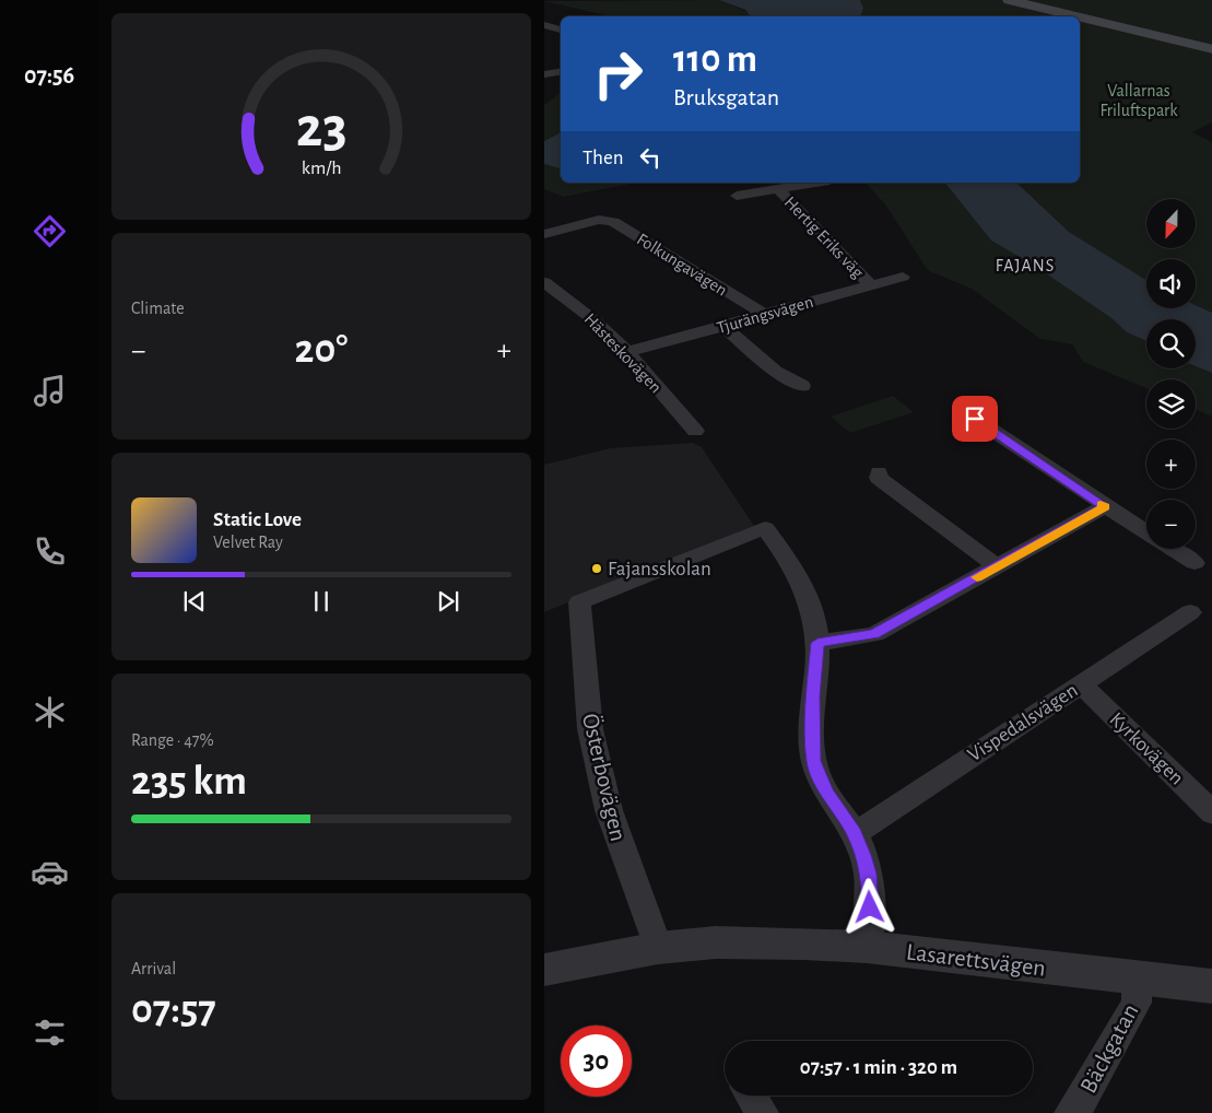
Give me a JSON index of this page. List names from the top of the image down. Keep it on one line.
{"streets":{"street":["Hertig Eriks väg","Folkungavägen","Tjurängsvägen","Hästeskovägen","Vispedalsvägen","Kyrkovägen","Österbovägen","Lasarettsvägen","Bäckgatan"]},"crossings":[["Hertig Eriks väg","Tjurängsvägen"],["Folkungavägen","Tjurängsvägen"],["Tjurängsvägen","Hästeskovägen"],["Vispedalsvägen","Kyrkovägen"],["Österbovägen","Lasarettsvägen"],["Lasarettsvägen","Bäckgatan"]],"districts":["FAJANS"],"parks":["Vallarnas Friluftspark"],"places":["Fajansskolan"],"north":"bottom","page":{"tabs":"07:56","turn":["110 m","Bruksgatan"],"then":"Then","map_buttons":["+","−"],"tile":["Climate",["Range · 47%","235 km"],["Arrival","07:57"]],"heat":["−","20°","+"],"song":["Static Love","Velvet Ray"],"limit":"30","trip":"07:57 · 1 min · 320 m","gauge":["23","km/h"]}}
